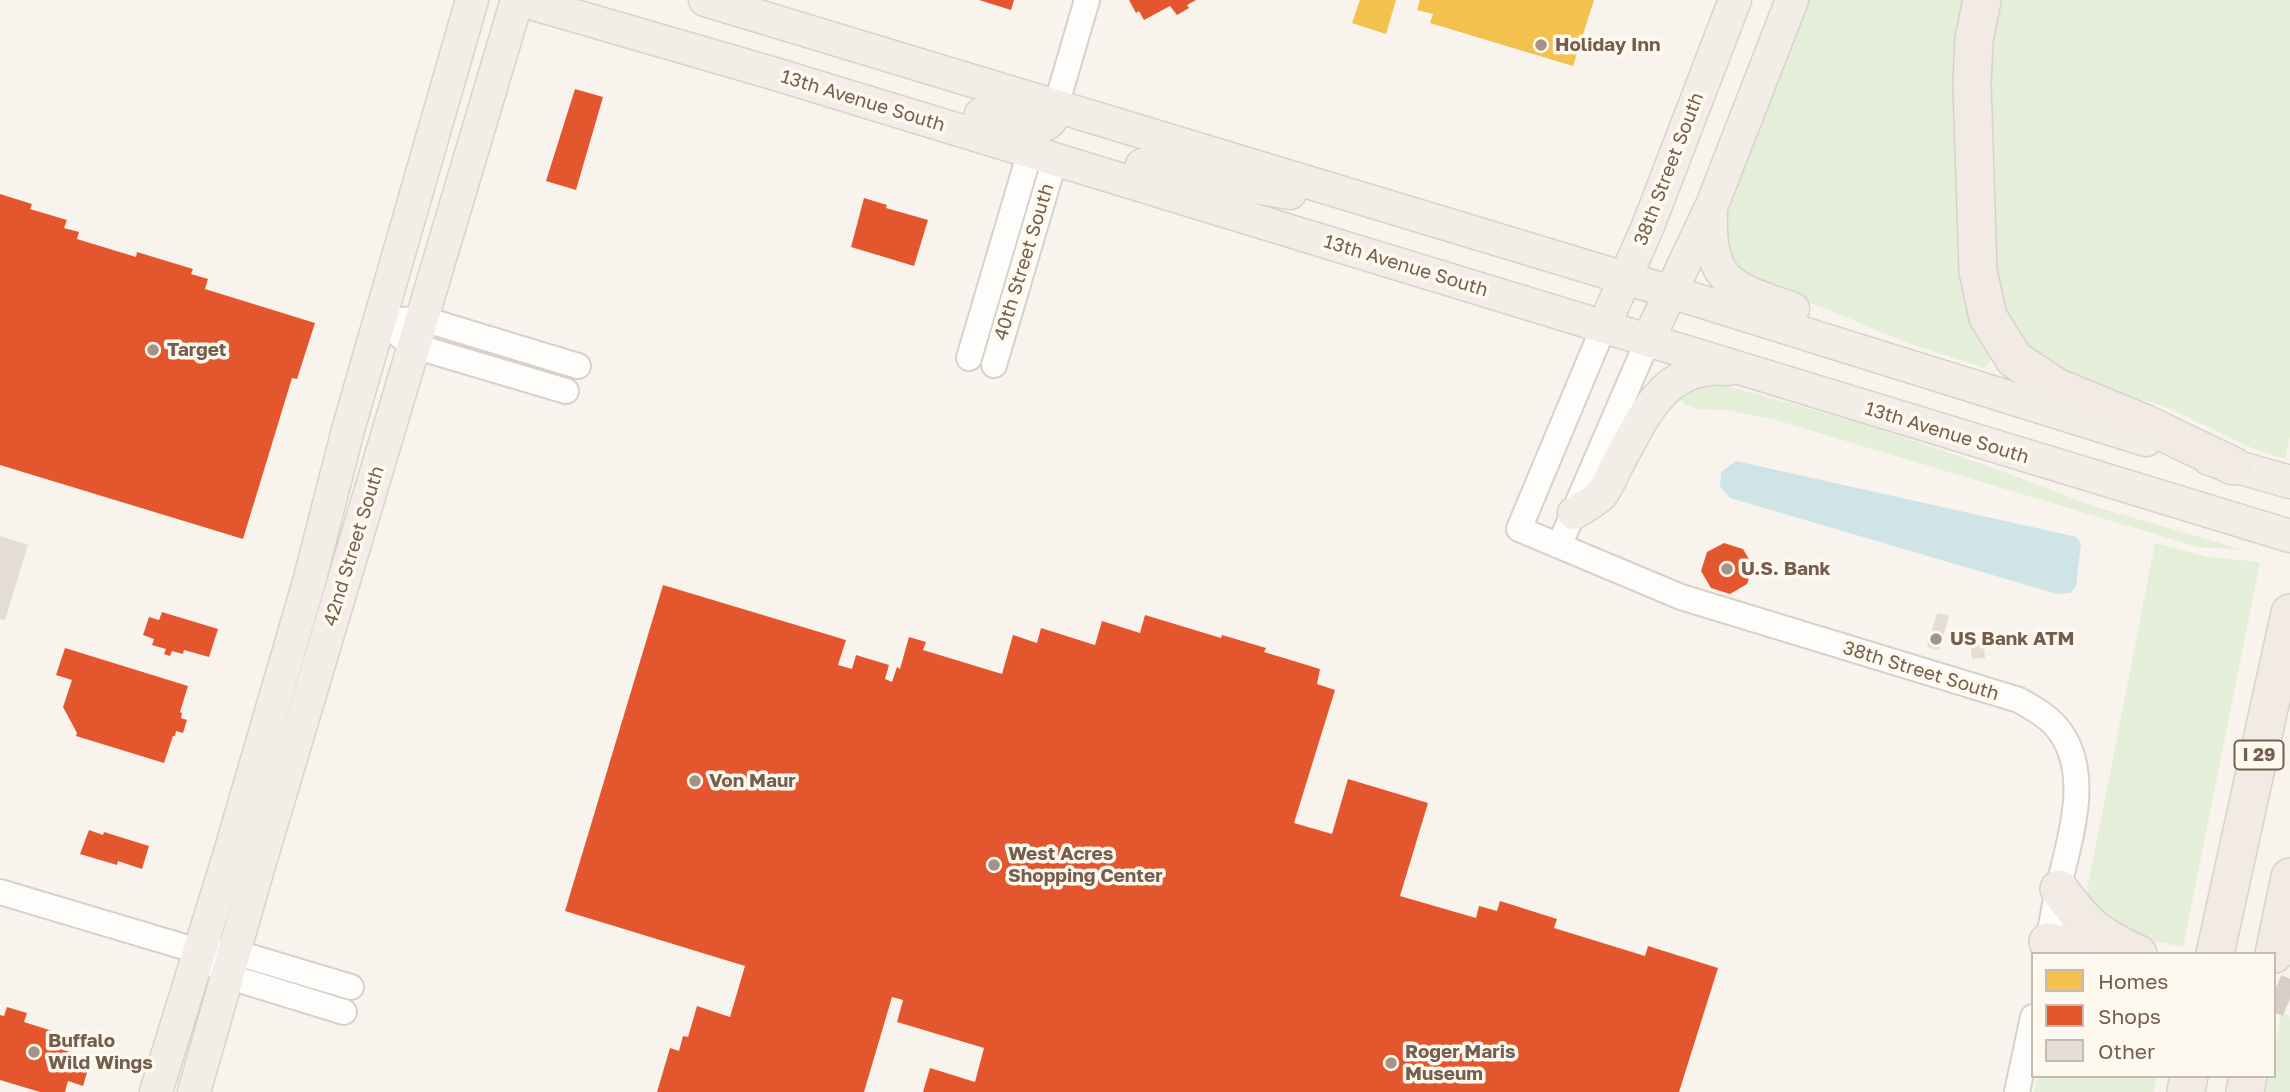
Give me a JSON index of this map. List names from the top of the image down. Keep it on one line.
{"streets":{"highway":["I 29"],"main road":["13th Avenue South","38th Street South","42nd Street South"],"street":["40th Street South"]},"crossings":[["13th Avenue South","38th Street South"],["13th Avenue South","40th Street South"],["13th Avenue South","42nd Street South"]],"places":["Holiday Inn","Target","U.S. Bank","US Bank ATM","Von Maur","West Acres Shopping Center","Buffalo Wild Wings","Roger Maris Museum"],"legend":["Homes","Shops","Other"]}
